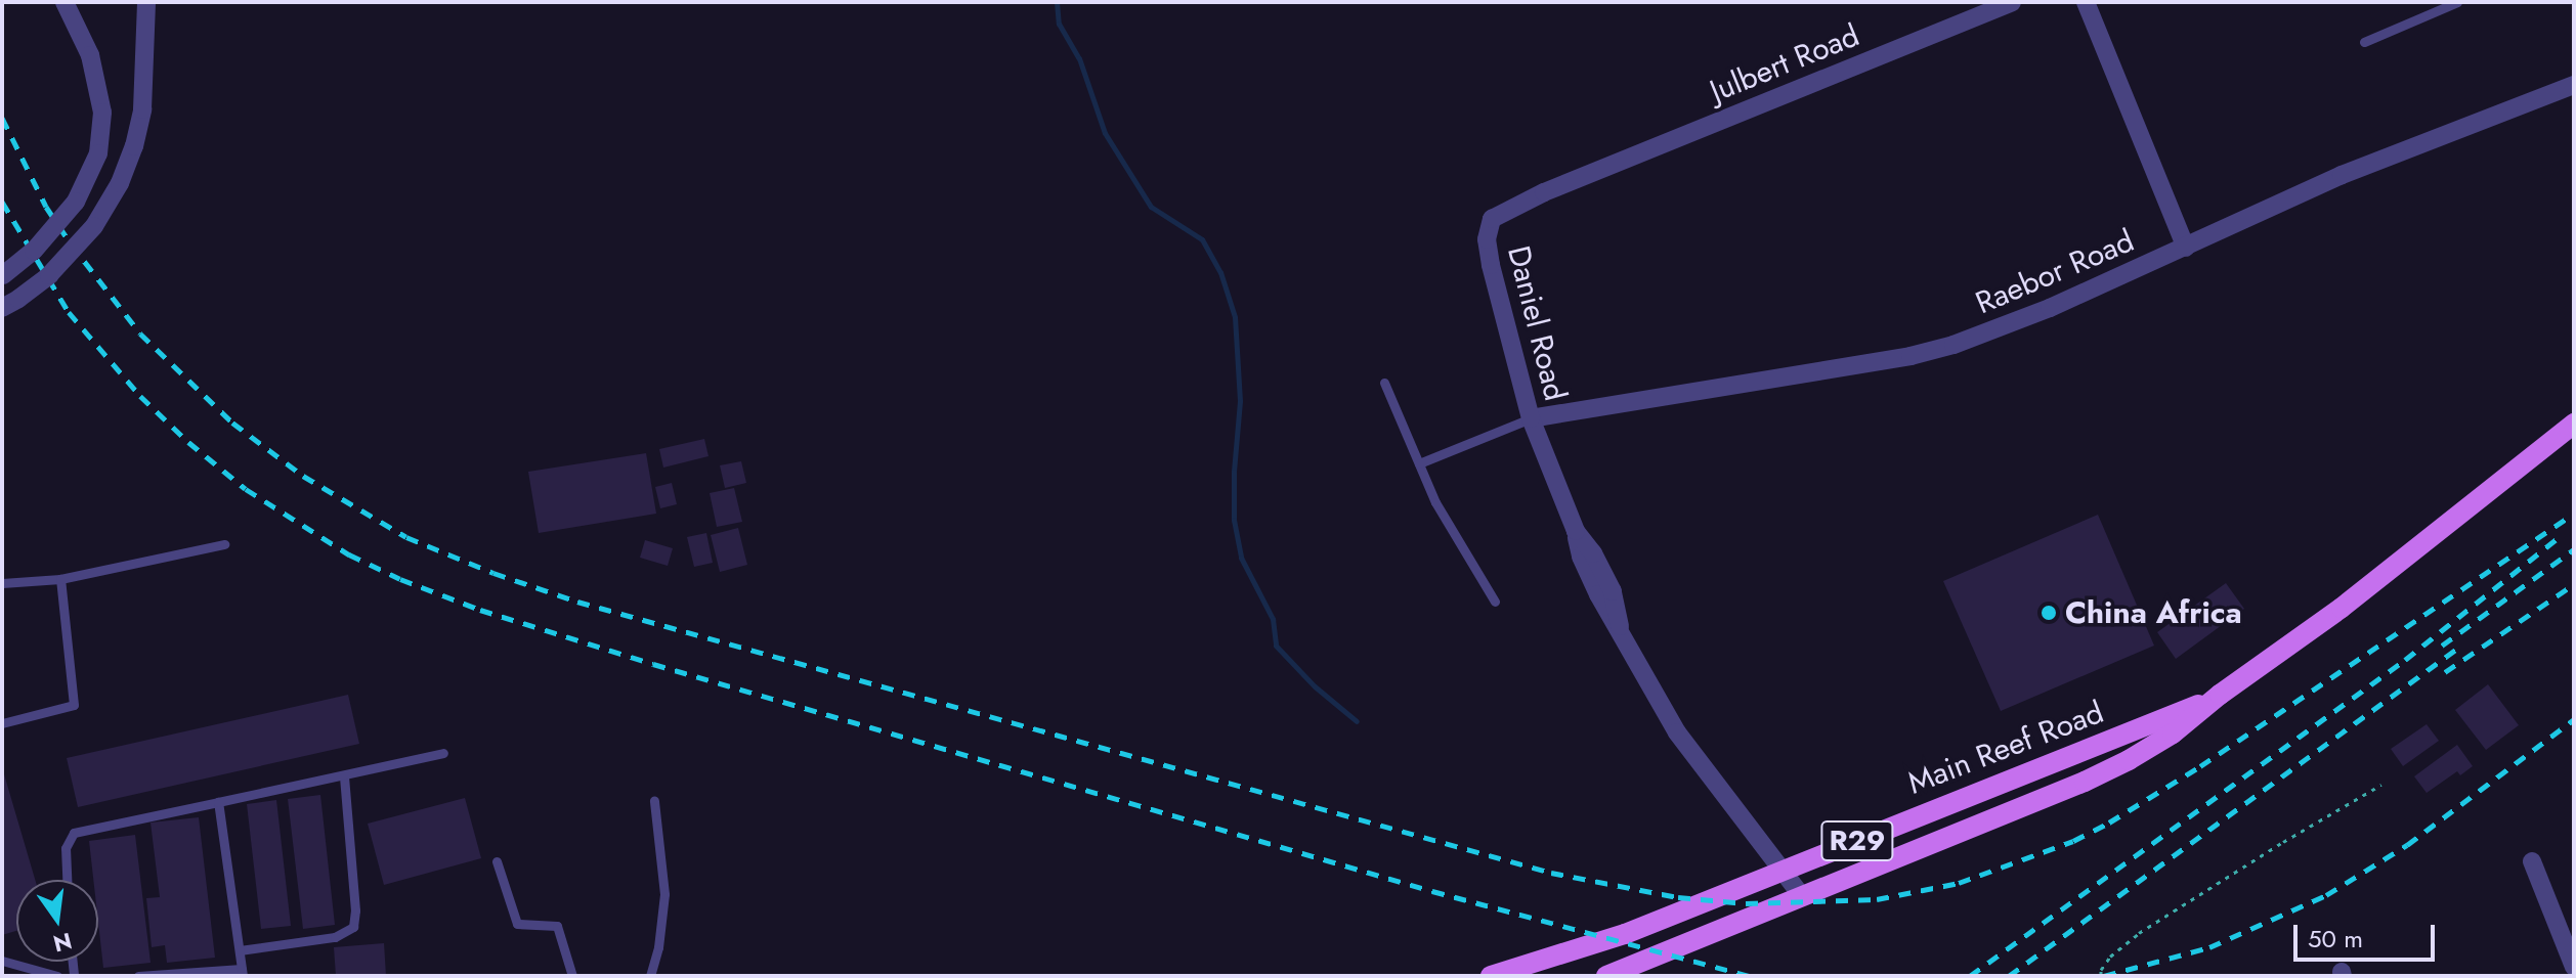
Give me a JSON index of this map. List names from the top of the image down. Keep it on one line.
{"streets":{"main road":["Main Reef Road","R29"],"street":["Julbert Road","Raebor Road","Daniel Road"]},"crossings":[["Julbert Road","Daniel Road"],["Raebor Road","Daniel Road"],["Daniel Road","Main Reef Road"]],"places":["China Africa"],"scale_bar":"50 m","north":"bottom"}
